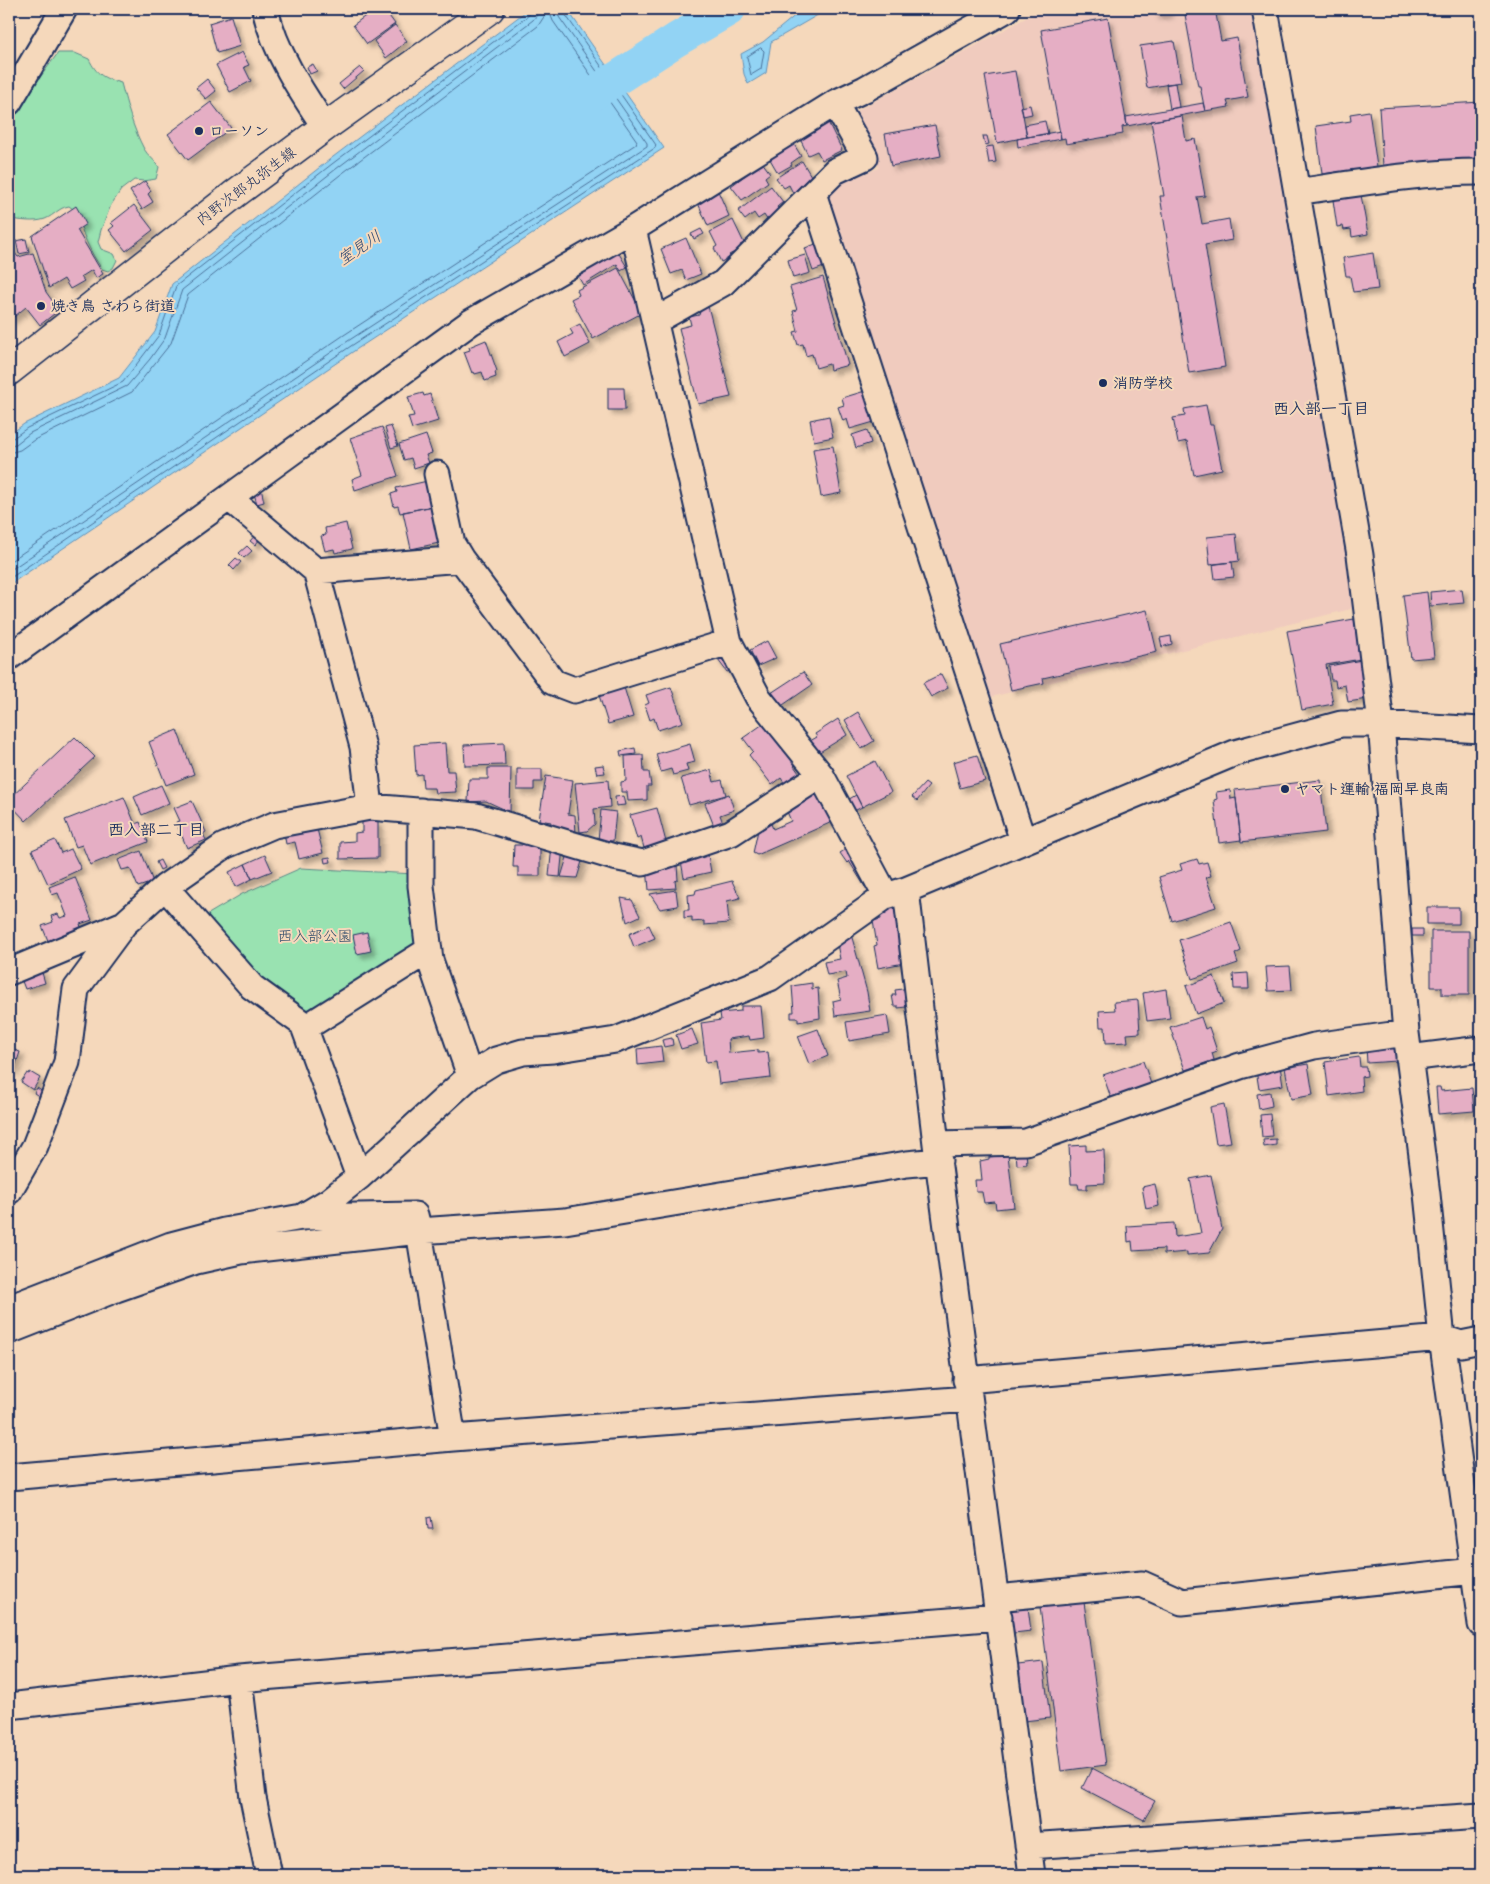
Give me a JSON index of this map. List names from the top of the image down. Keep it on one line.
{"streets":{"main road":["内野次郎丸弥生線"]},"districts":["西入部一丁目","西入部二丁目"],"water":["室見川"],"parks":["西入部公園"],"places":["ローソン","焼き鳥 さわら街道","消防学校","ヤマト運輸 福岡早良南"]}
